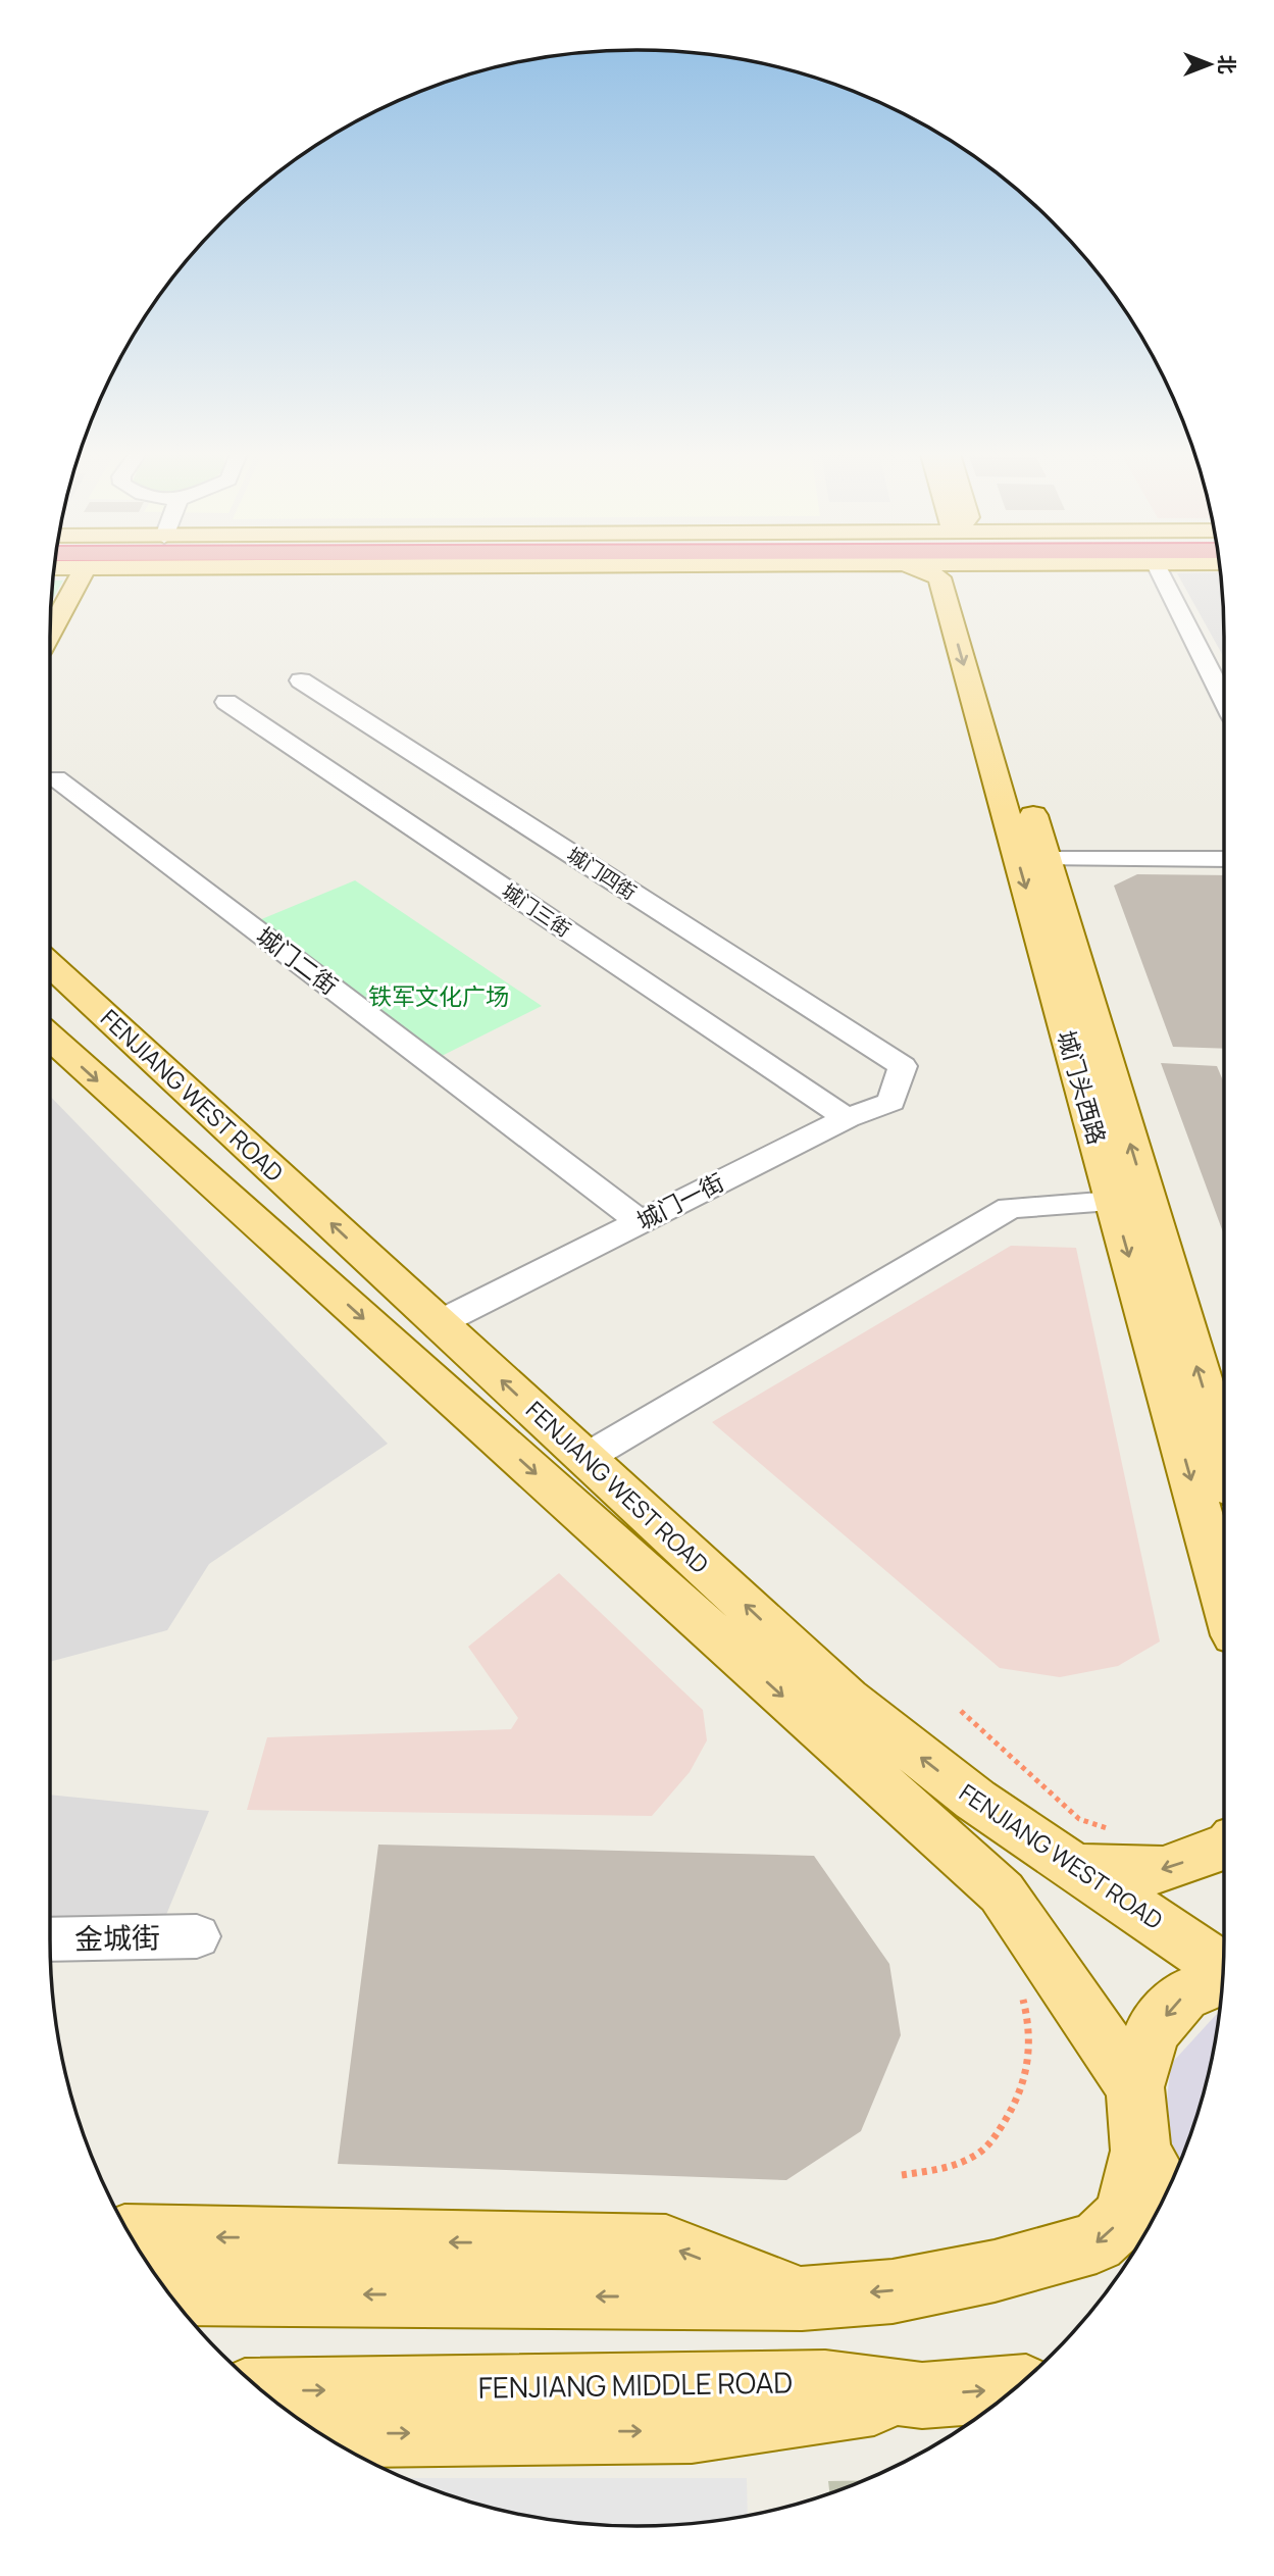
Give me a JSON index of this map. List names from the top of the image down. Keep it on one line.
{"streets":{"main road":["城门头西路","FENJIANG WEST ROAD","FENJIANG MIDDLE ROAD"],"street":["城门四街","城门三街","城门二街","城门一街","金城街"]},"crossings":[["城门四街","城门一街"],["城门三街","城门一街"],["城门二街","城门一街"],["FENJIANG WEST ROAD","城门一街"]],"parks":["铁军文化广场"],"north":"right"}
